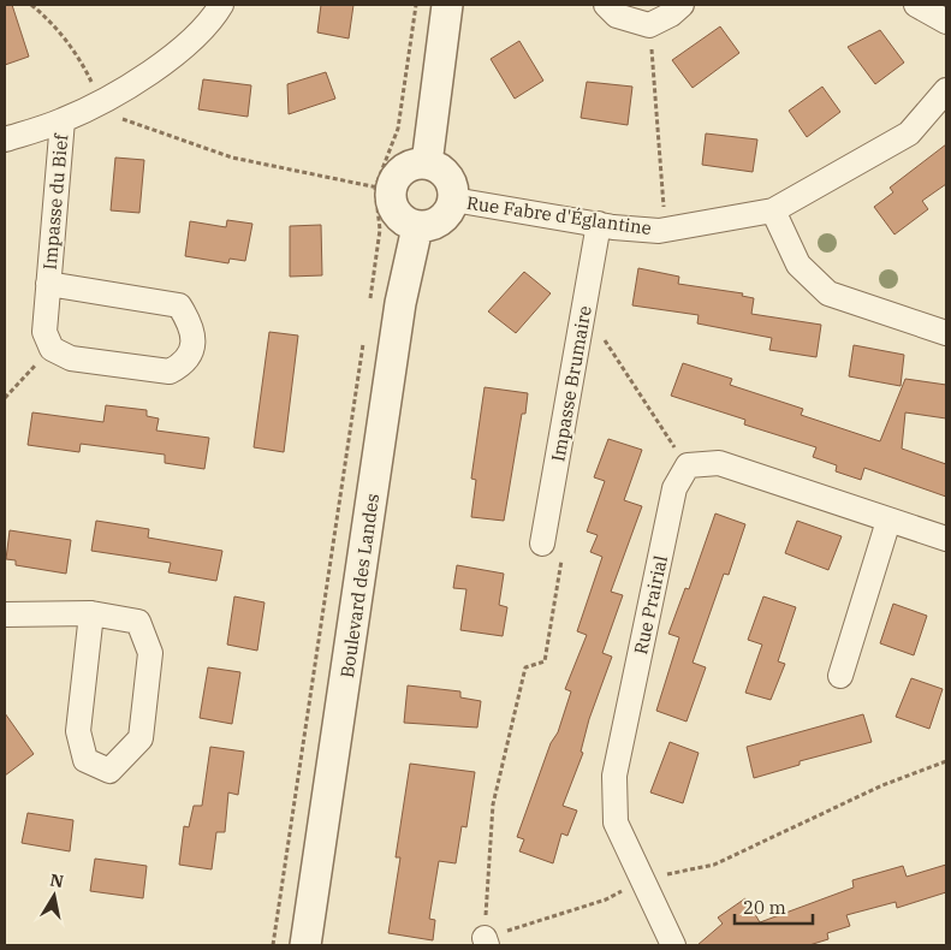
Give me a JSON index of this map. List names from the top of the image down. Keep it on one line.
{"streets":{"street":["Impasse du Bief","Rue Fabre d'Églantine","Impasse Brumaire","Boulevard des Landes","Rue Prairial"]},"crossings":[["Rue Fabre d'Églantine","Impasse Brumaire"],["Rue Fabre d'Églantine","Boulevard des Landes"]],"scale_bar":"20 m","north":"top"}
